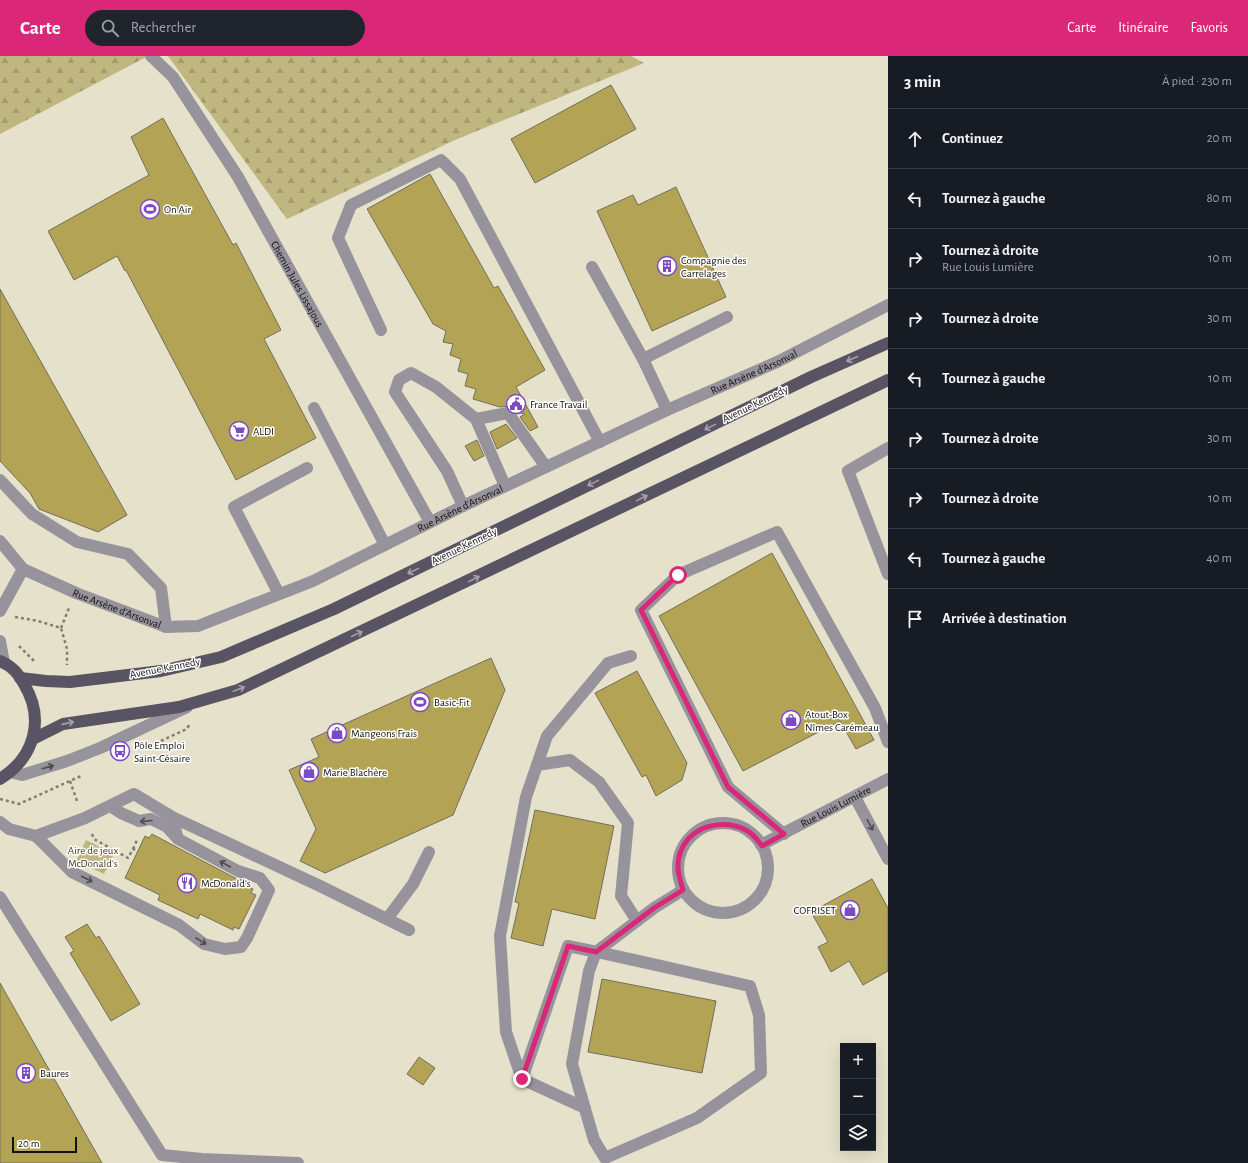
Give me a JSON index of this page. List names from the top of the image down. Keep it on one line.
{"streets":{"main road":["Avenue Kennedy"],"street":["Chemin Jules Lissajous","Rue Arsène d'Arsonval","Rue Louis Lumière"]},"crossings":[["Chemin Jules Lissajous","Rue Arsène d'Arsonval"]],"parks":["Aire de jeux McDonald's"],"places":{"sports":["On Air","Basic-Fit"],"building":["Compagnie des Carrelages","Baures"],"public building":["France Travail"],"supermarket":["ALDI"],"shop":["Atout-Box Nîmes Carémeau","Mangeons Frais","Marie Blachère","COFRISET"],"bus stop":["Pôle Emploi Saint-Césaire"],"restaurant":["McDonald's"]},"scale_bar":"20 m","page":{"header":"Carte","search":"Rechercher","nav":["Carte","Itinéraire","Favoris"],"heading":["3 min","À pied · 230 m"],"list":[["Continuez","20 m"],["Tournez à gauche","80 m"],["Tournez à droite","Rue Louis Lumière","10 m"],["Tournez à droite","30 m"],["Tournez à gauche","10 m"],["Tournez à droite","30 m"],["Tournez à droite","10 m"],["Tournez à gauche","40 m"],"Arrivée à destination"],"map_buttons":["+","−"],"scale":"20 m"}}
